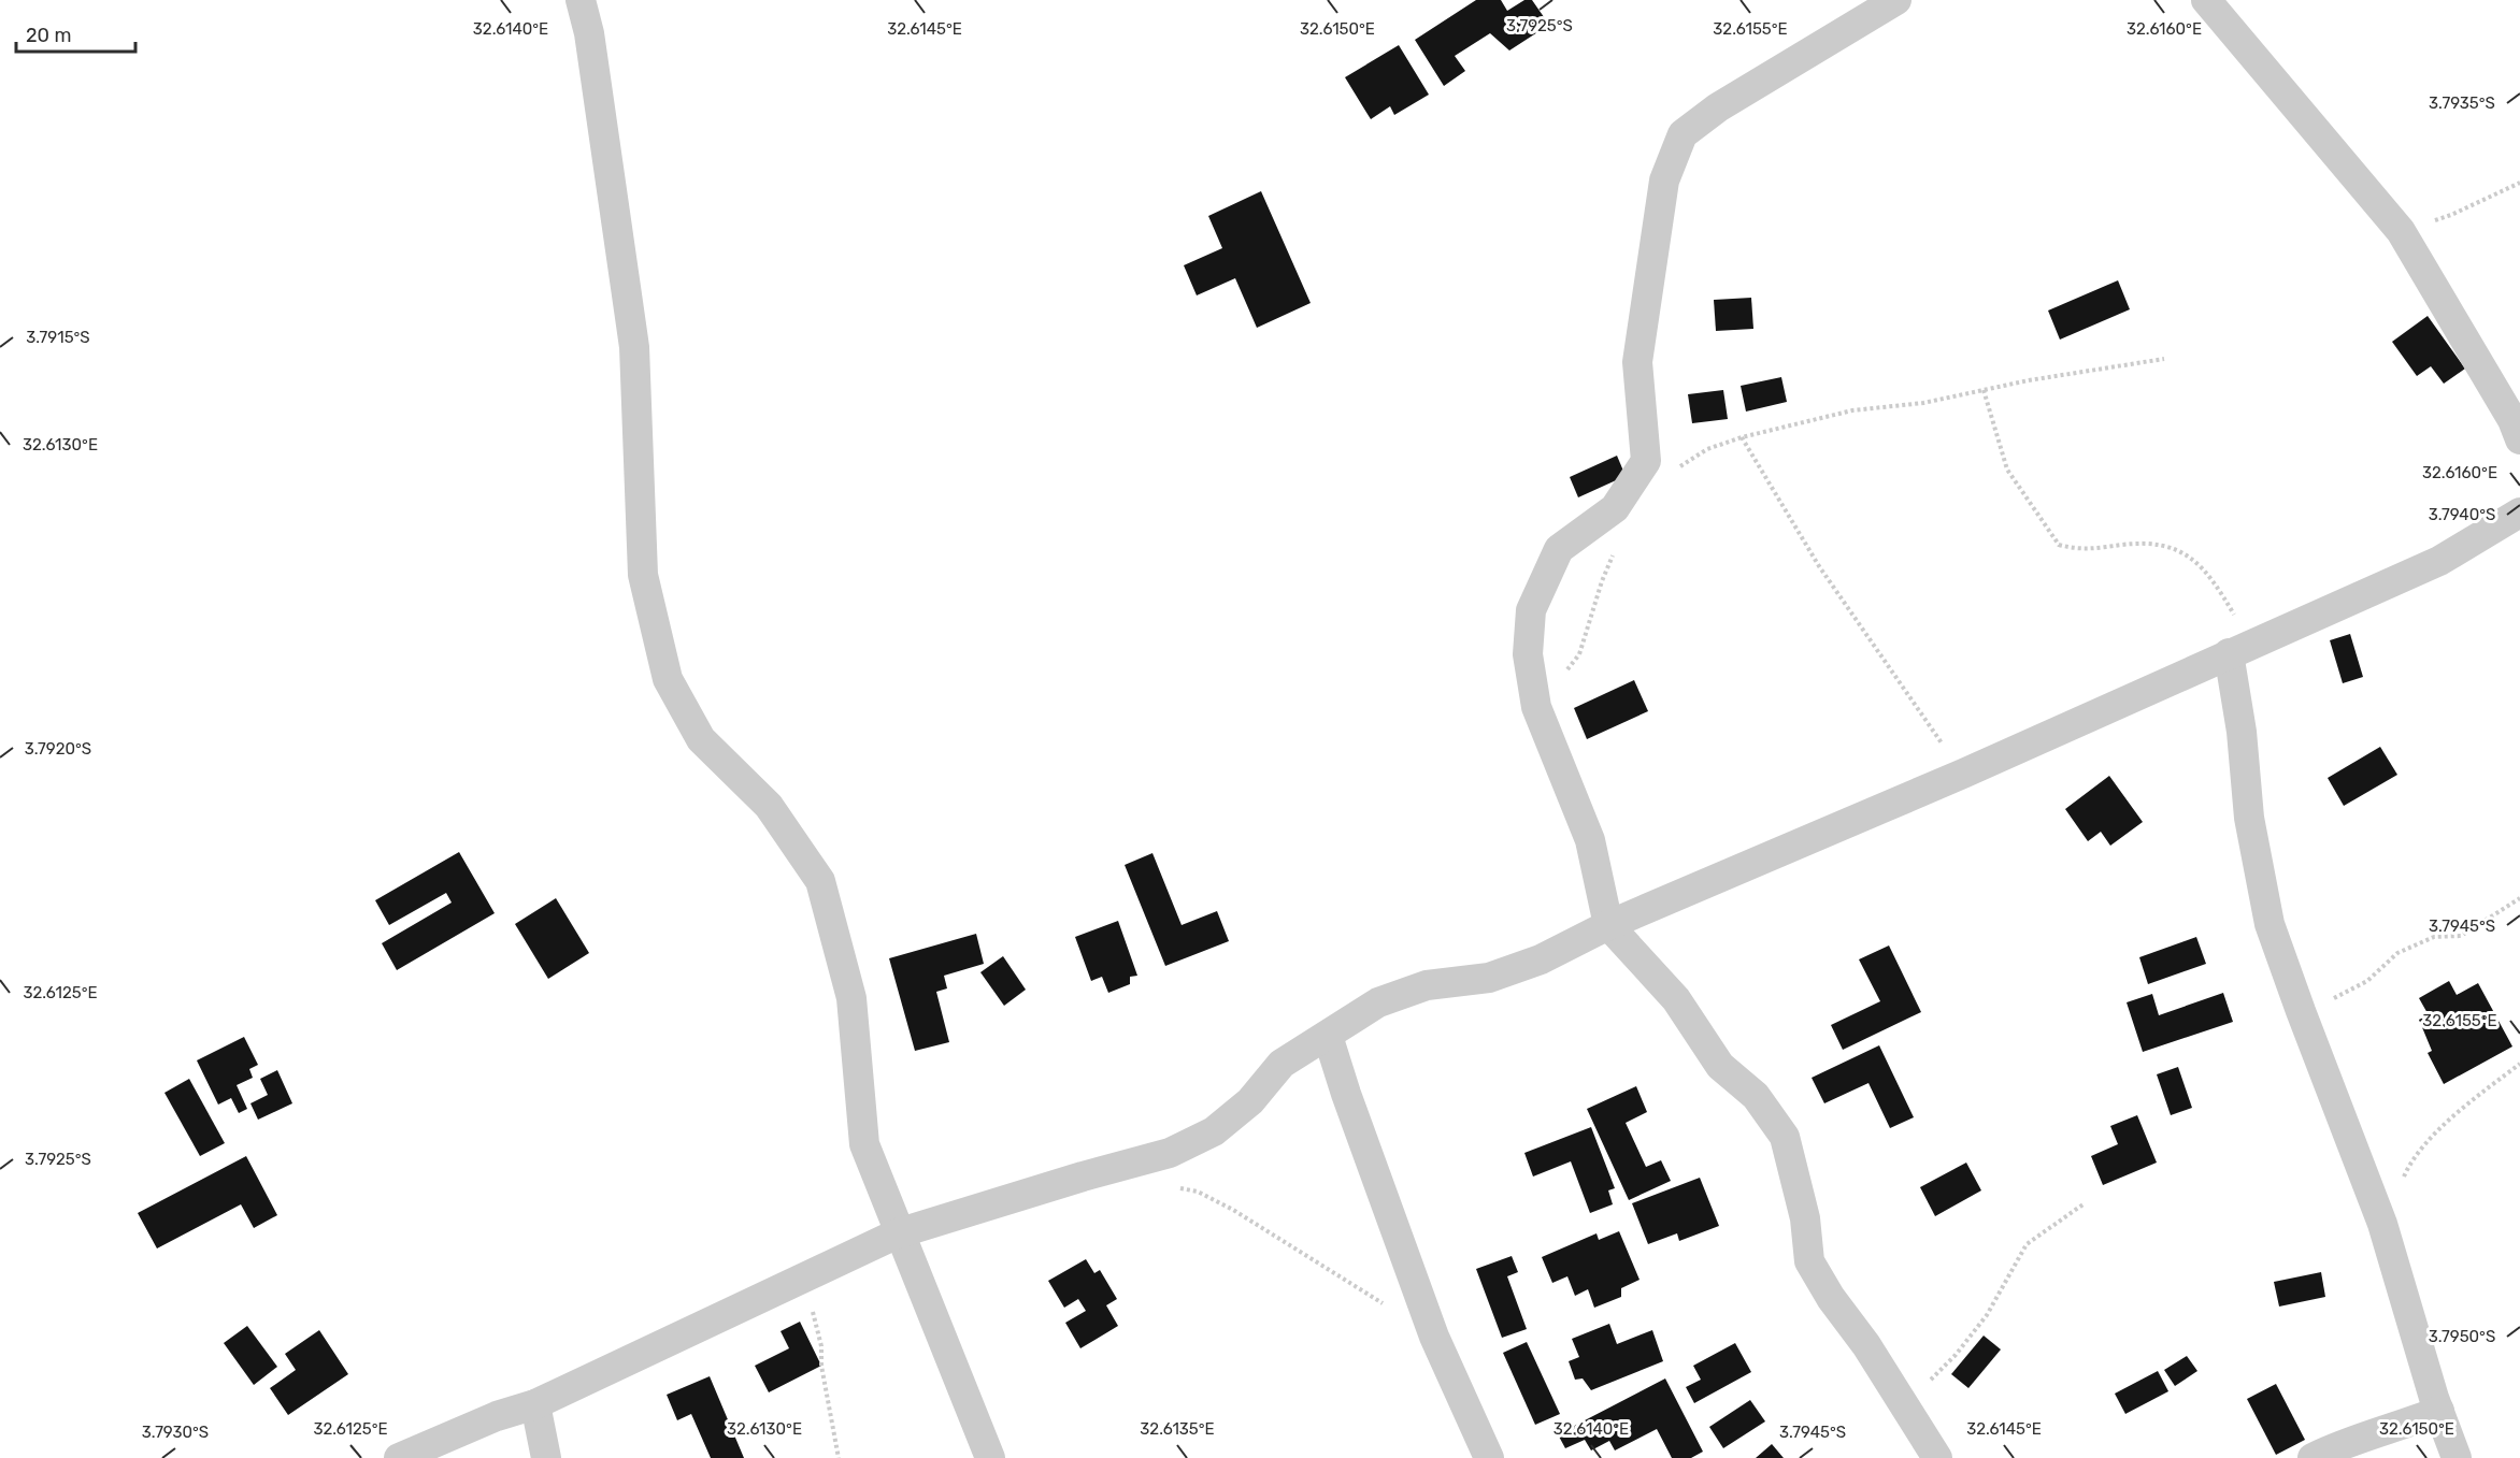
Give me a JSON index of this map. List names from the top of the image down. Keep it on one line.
{"scale_bar":"20 m","coordinates":["3.7925°S","32.6140°E","32.6145°E","32.6150°E","32.6155°E","32.6160°E","3.7935°S","3.7915°S","32.6130°E","3.7940°S","3.7920°S","3.7945°S","32.6125°E","3.7950°S","32.6135°E","3.7930°S"]}
